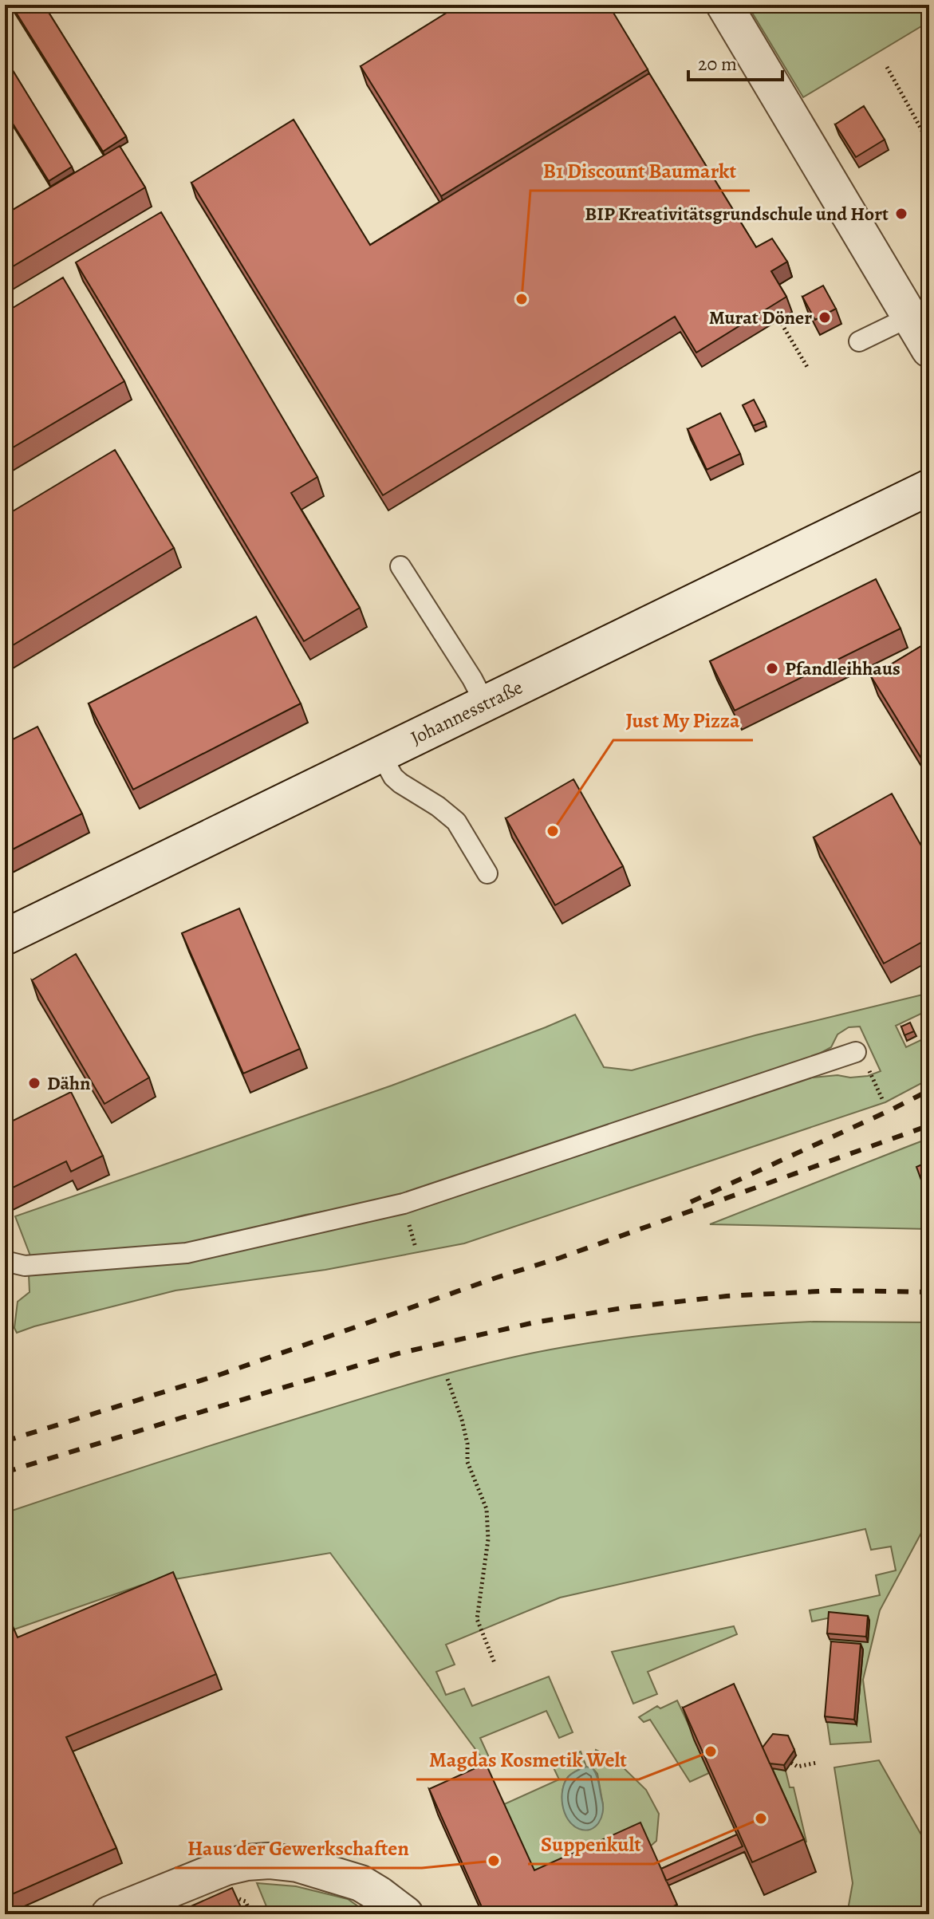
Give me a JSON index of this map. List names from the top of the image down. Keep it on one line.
{"streets":{"main road":["Johannesstraße"]},"places":["BIP Kreativitätsgrundschule und Hort","B1 Discount Baumarkt","Murat Döner","Pfandleihhaus","Just My Pizza","Dähn","Magdas Kosmetik Welt","Suppenkult","Haus der Gewerkschaften"],"scale_bar":"20 m"}
